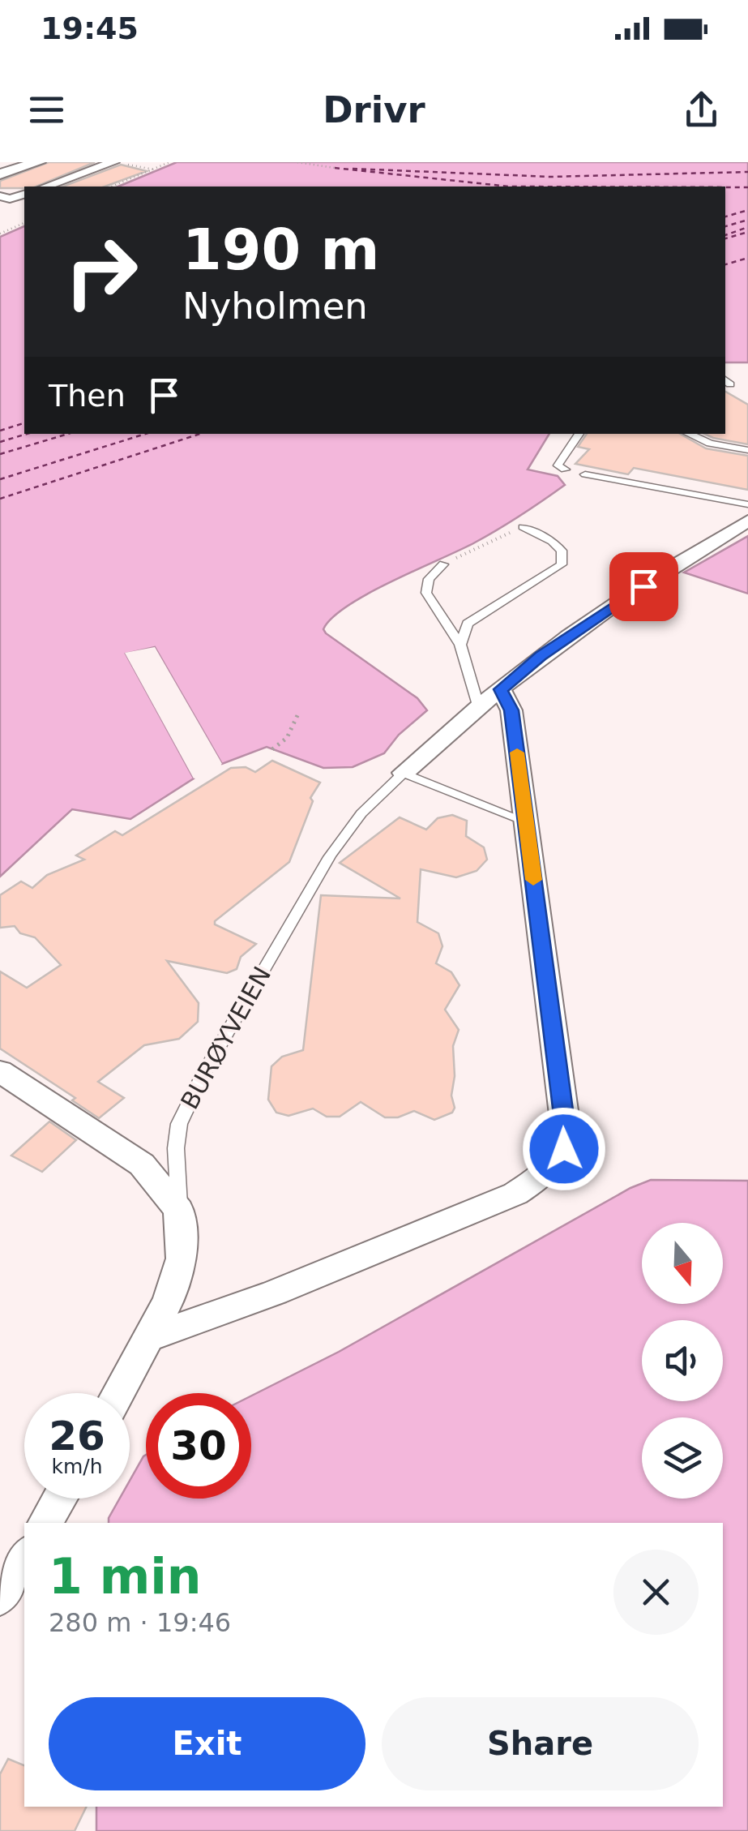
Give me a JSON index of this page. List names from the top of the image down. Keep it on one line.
{"streets":{"street":["BURØYVEIEN"]},"north":"bottom","page":{"status":"19:45","header":"Drivr","turn":["190 m","Nyholmen"],"then":"Then","speed":"26 km/h","limit":"30","heading":["1 min","280 m · 19:46"],"buttons":["Exit","Share"]}}
